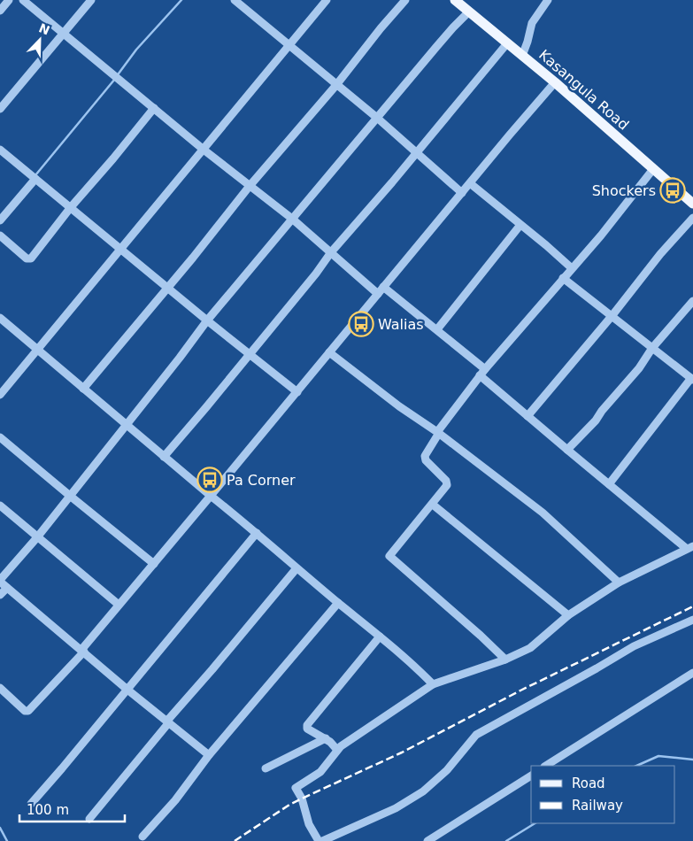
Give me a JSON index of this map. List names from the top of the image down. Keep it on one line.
{"streets":{"main road":["Kasangula Road"]},"places":{"bus stop":["Shockers","Walias","Pa Corner"]},"legend":["Road","Railway"],"scale_bar":"100 m","north":"top right"}
